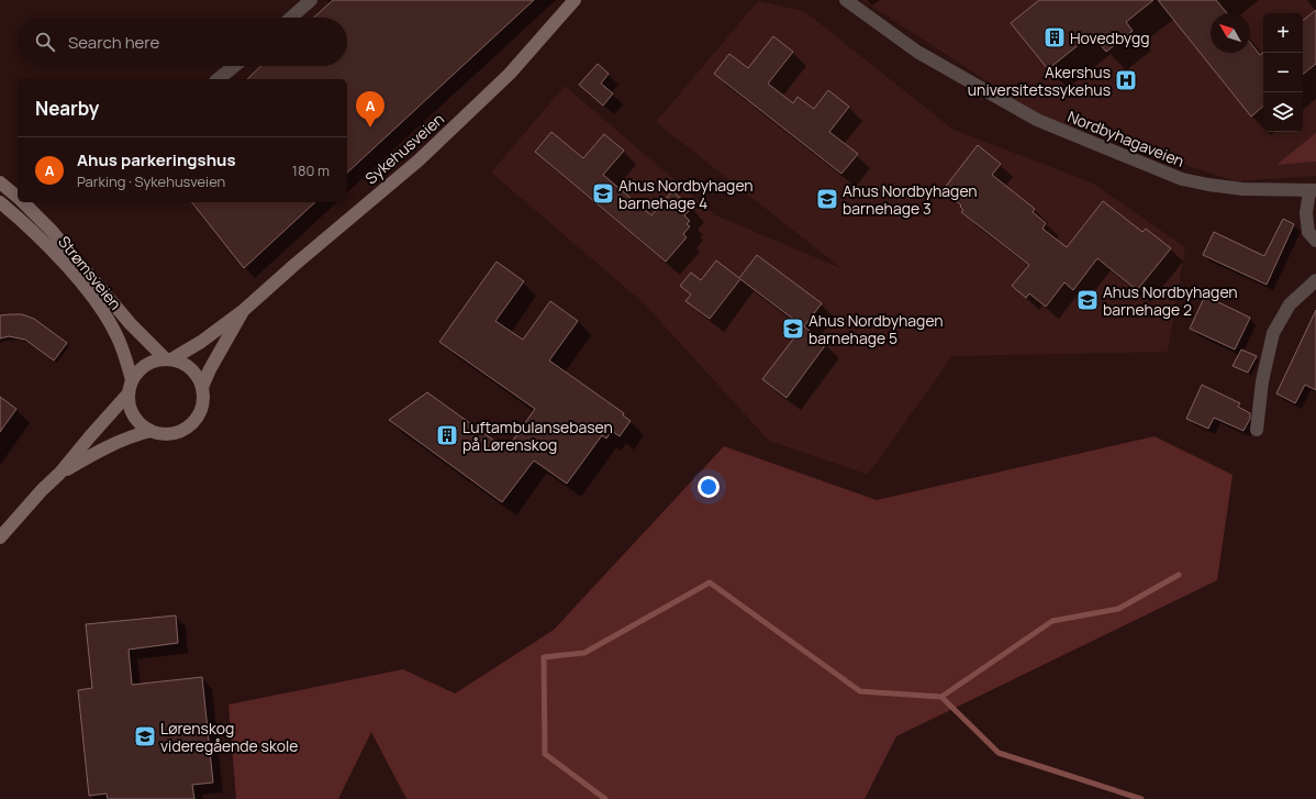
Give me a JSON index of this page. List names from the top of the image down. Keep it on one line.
{"streets":{"main road":["Sykehusveien","Strømsveien"],"street":["Nordbyhagaveien"]},"crossings":[["Sykehusveien","Strømsveien"]],"places":{"building":["Hovedbygg","Luftambulansebasen på Lørenskog"],"hospital":["Akershus universitetssykehus"],"school or university":["Ahus Nordbyhagen barnehage 4","Ahus Nordbyhagen barnehage 3","Ahus Nordbyhagen barnehage 2","Ahus Nordbyhagen barnehage 5","Lørenskog videregående skole"]},"north":"top left","page":{"map_buttons":["+","−"],"search":"Search here","heading":"Nearby","pins":"A","list":[{"mark":"A","name":"Ahus parkeringshus","note":"Parking · Sykehusveien","value":"180 m"}]}}
